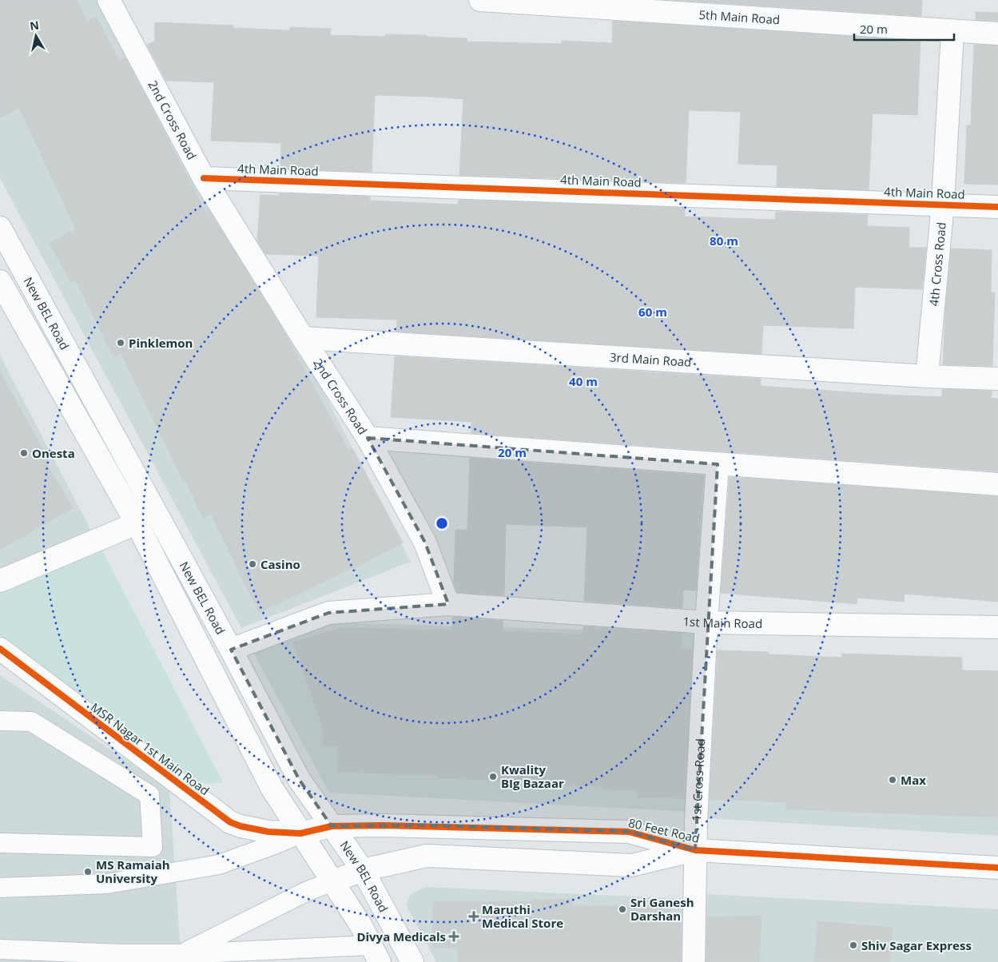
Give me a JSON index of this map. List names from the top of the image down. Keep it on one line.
{"streets":{"street":["5th Main Road","2nd Cross Road","4th Main Road","4th Cross Road","New BEL Road","3rd Main Road","1st Main Road","MSR Nagar 1st Main Road","1st Cross Road","80 Feet Road"]},"crossings":[["5th Main Road","4th Cross Road"],["2nd Cross Road","4th Main Road"],["2nd Cross Road","3rd Main Road"],["2nd Cross Road","1st Main Road"],["4th Main Road","4th Cross Road"],["4th Cross Road","3rd Main Road"],["New BEL Road","MSR Nagar 1st Main Road"],["New BEL Road","80 Feet Road"],["1st Main Road","1st Cross Road"],["MSR Nagar 1st Main Road","80 Feet Road"],["1st Cross Road","80 Feet Road"]],"places":{"other":["Pinklemon","Onesta","Casino","Kwality BIg Bazaar","Max","MS Ramaiah University","Sri Ganesh Darshan","Shiv Sagar Express"],"health":["Maruthi Medical Store","Divya Medicals"]},"scale_bar":"20 m","north":"top","rings":["80 m","60 m","40 m","20 m"]}
